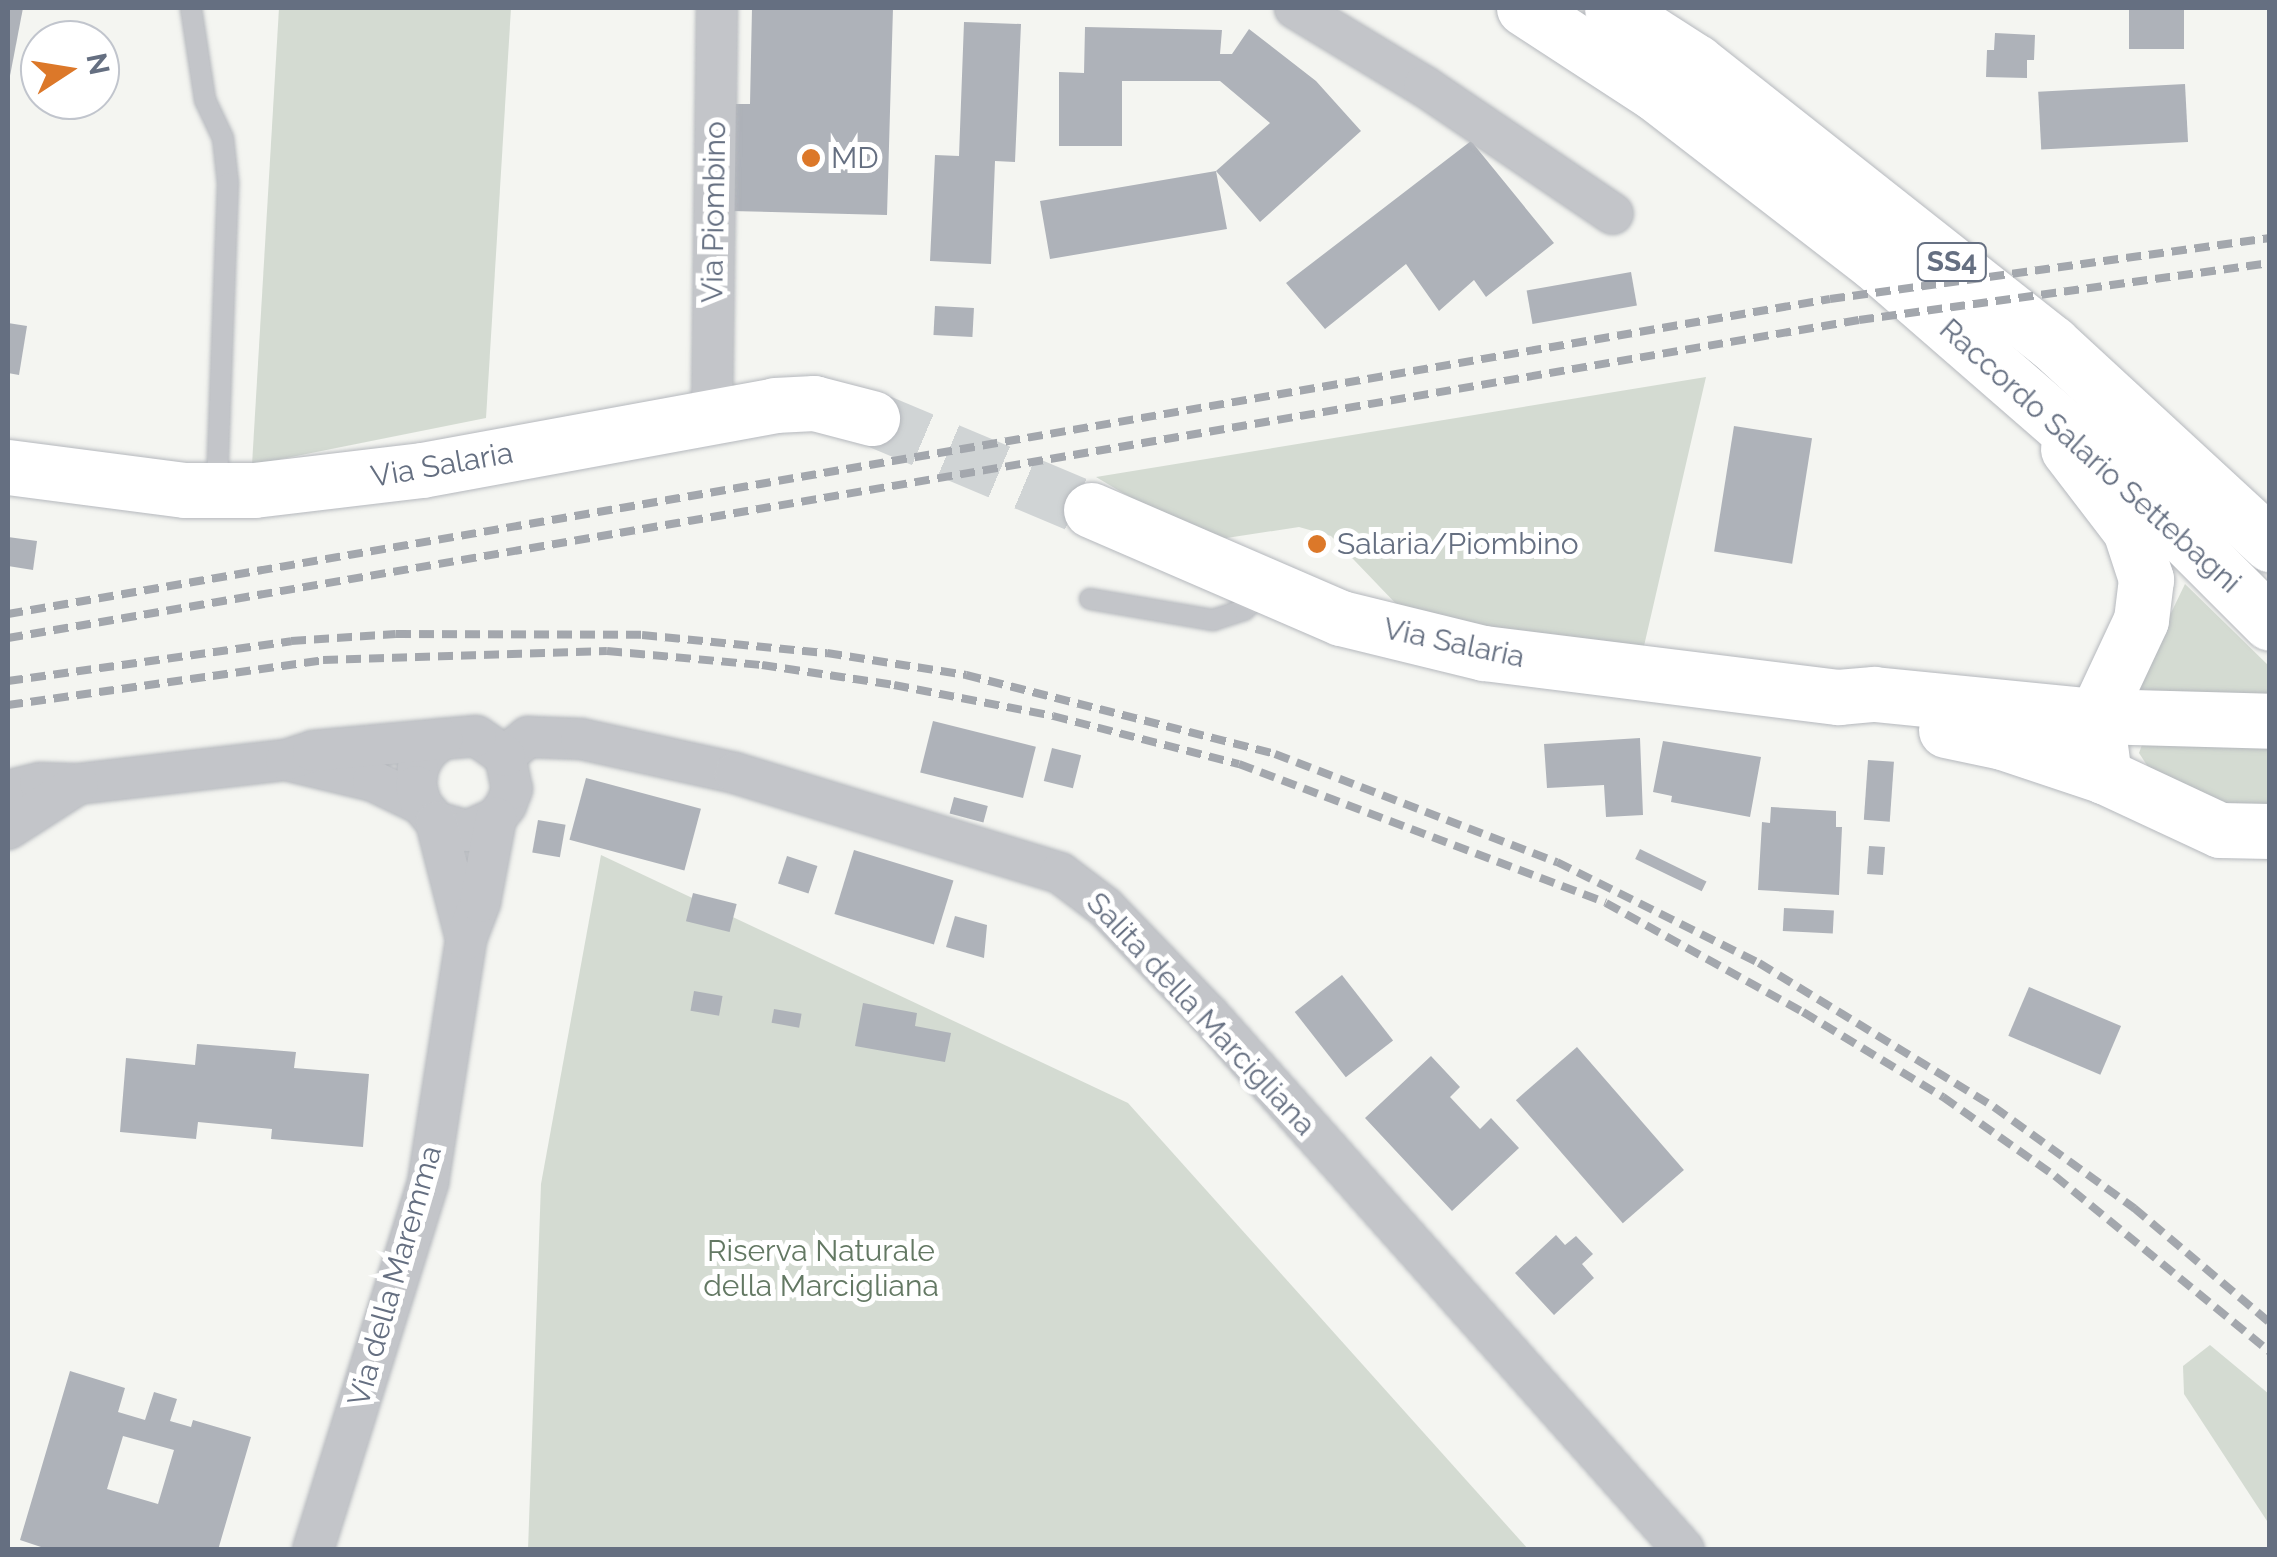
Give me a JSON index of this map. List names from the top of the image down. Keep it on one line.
{"streets":{"street":["Via Piombino","SS4","Raccordo Salario Settebagni","Via Salaria","Salita della Marcigliana","Via della Maremma"]},"crossings":[["Via Piombino","Via Salaria"],["Salita della Marcigliana","Via della Maremma"]],"parks":["Riserva Naturale della Marcigliana"],"places":["MD","Salaria/Piombino"],"north":"right"}
